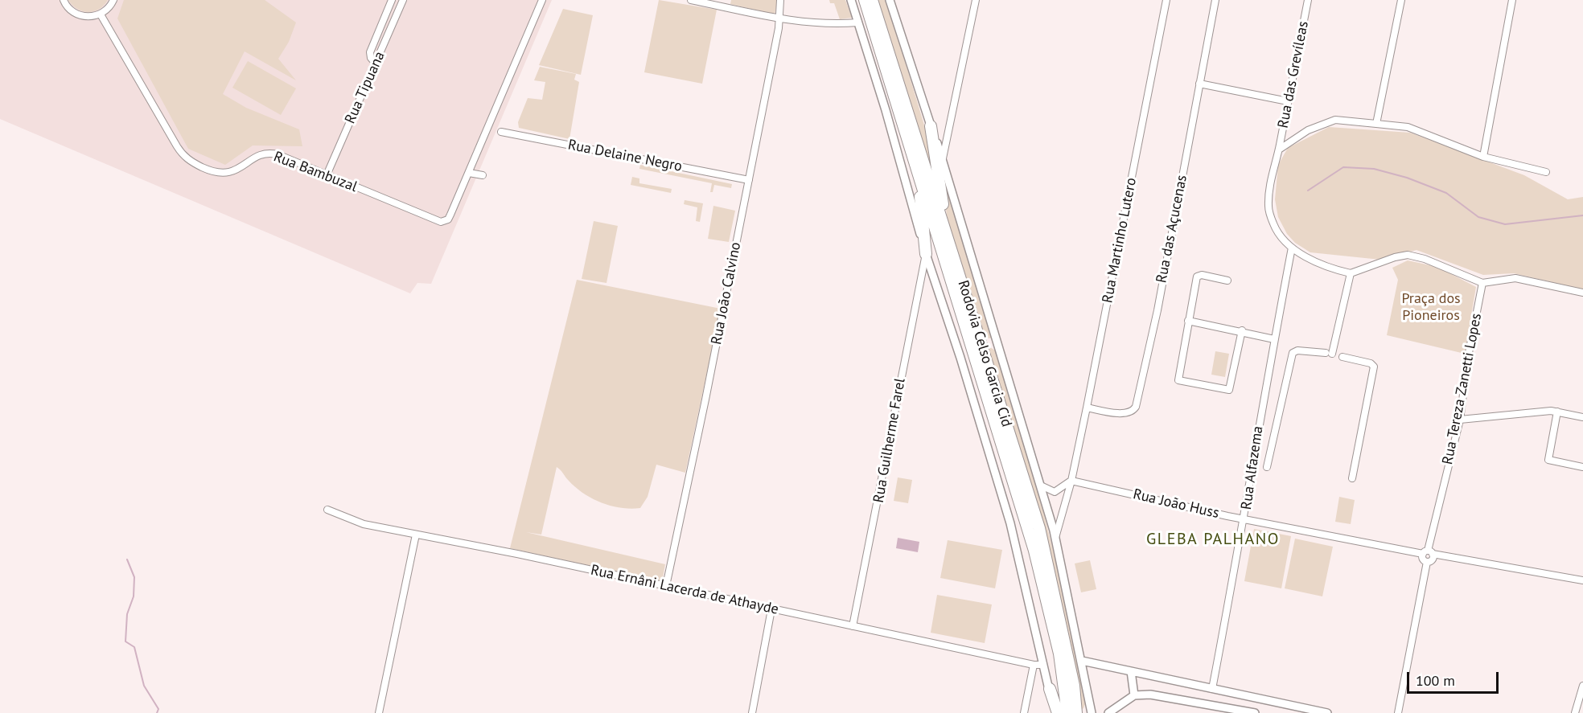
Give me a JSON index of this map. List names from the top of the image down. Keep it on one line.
{"streets":{"highway":["Rodovia Celso Garcia Cid"],"street":["Rua das Grevíleas","Rua Tipuana","Rua Delaine Negro","Rua Bambuzal","Rua das Açucenas","Rua Martinho Lutero","Rua João Calvino","Rua Tereza Zanetti Lopes","Rua Guilherme Farel","Rua Alfazema","Rua João Huss","Rua Ernâni Lacerda de Athayde"]},"crossings":[["Rua das Grevíleas","Rua Alfazema"],["Rua Tipuana","Rua Bambuzal"],["Rua Delaine Negro","Rua João Calvino"],["Rua das Açucenas","Rua Martinho Lutero"],["Rua Martinho Lutero","Rua João Huss"],["Rua João Calvino","Rua Ernâni Lacerda de Athayde"],["Rodovia Celso Garcia Cid","Rua Guilherme Farel"],["Rodovia Celso Garcia Cid","Rua Ernâni Lacerda de Athayde"],["Rua Tereza Zanetti Lopes","Rua João Huss"],["Rua Guilherme Farel","Rua Ernâni Lacerda de Athayde"],["Rua Alfazema","Rua João Huss"]],"districts":["GLEBA PALHANO"],"parks":["Praça dos Pioneiros"],"scale_bar":"100 m"}
